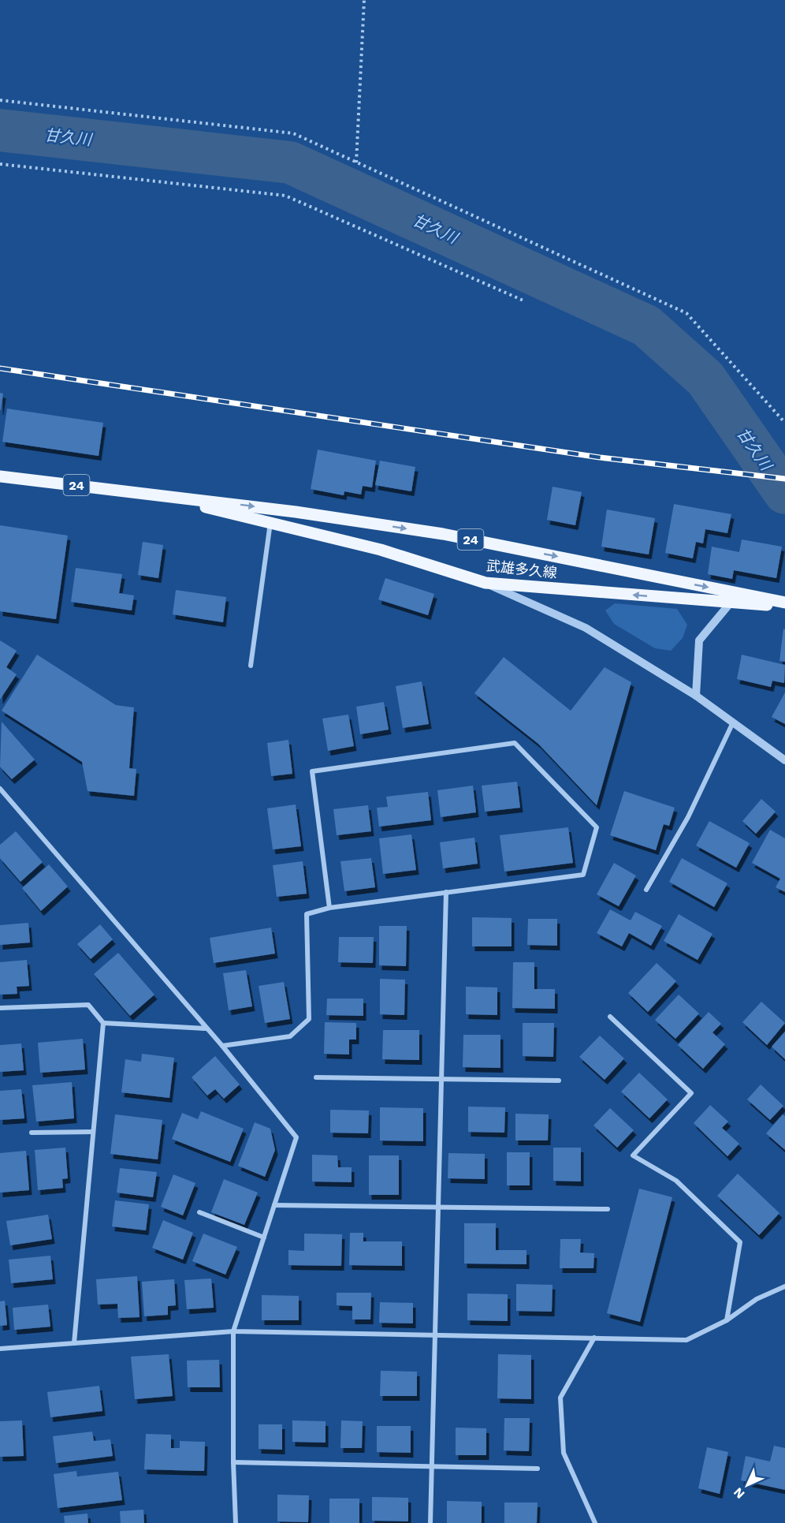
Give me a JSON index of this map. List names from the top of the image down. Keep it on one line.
{"streets":{"main road":["24","武雄多久線"]},"water":["甘久川"],"north":"bottom left"}
